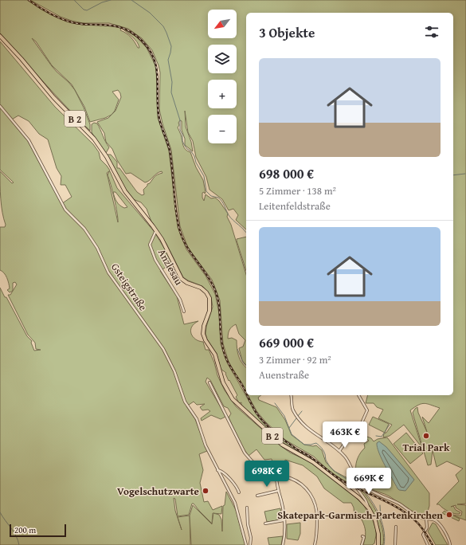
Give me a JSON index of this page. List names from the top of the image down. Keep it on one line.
{"streets":{"main road":["B 2"],"street":["Anzlesau","Gsteigstraße"]},"crossings":[["B 2","Anzlesau"]],"places":["Trial Park","Vogelschutzwarte","Skatepark-Garmisch-Partenkirchen"],"scale_bar":"200 m","north":"bottom left","page":{"map_buttons":["+","−"],"heading":"3 Objekte","list":[{"name":"698 000 €","note":"5 Zimmer · 138 m² · Leitenfeldstraße"},{"name":"669 000 €","note":"3 Zimmer · 92 m² · Auenstraße"}],"price":["463K €","698K €","669K €"],"scale":"200 m"}}
